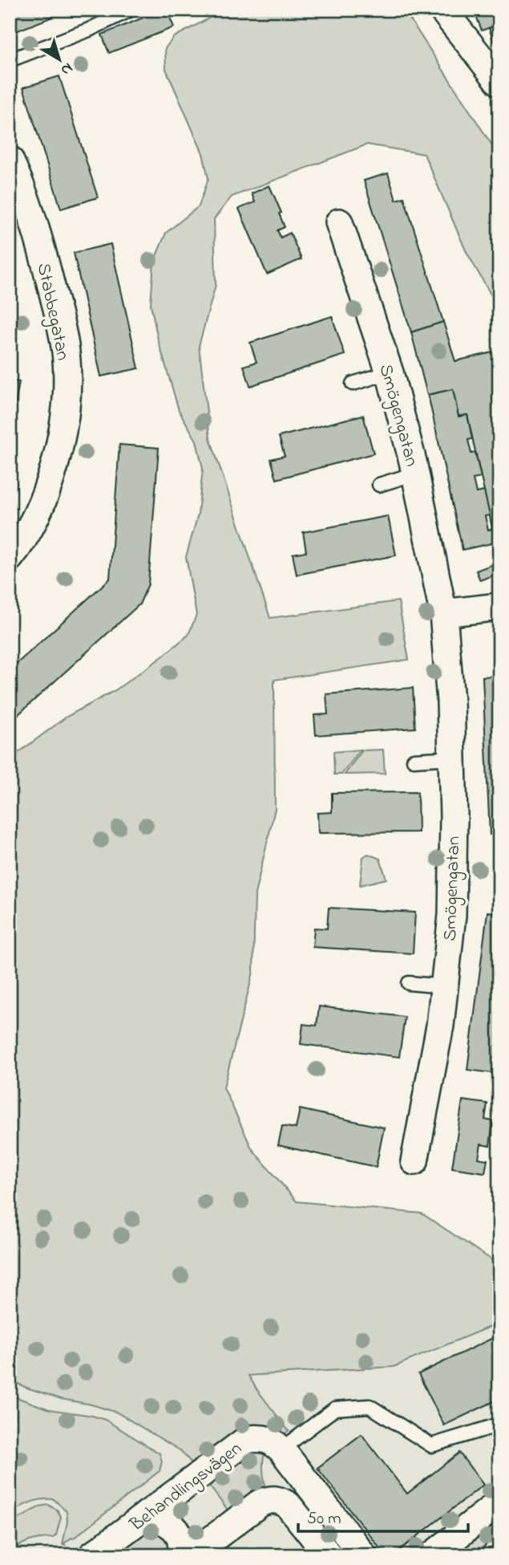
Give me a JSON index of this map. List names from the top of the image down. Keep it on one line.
{"streets":{"street":["Stabbegatan","Smögengatan","Behandlingsvägen"]},"scale_bar":"50 m","north":"bottom right"}
